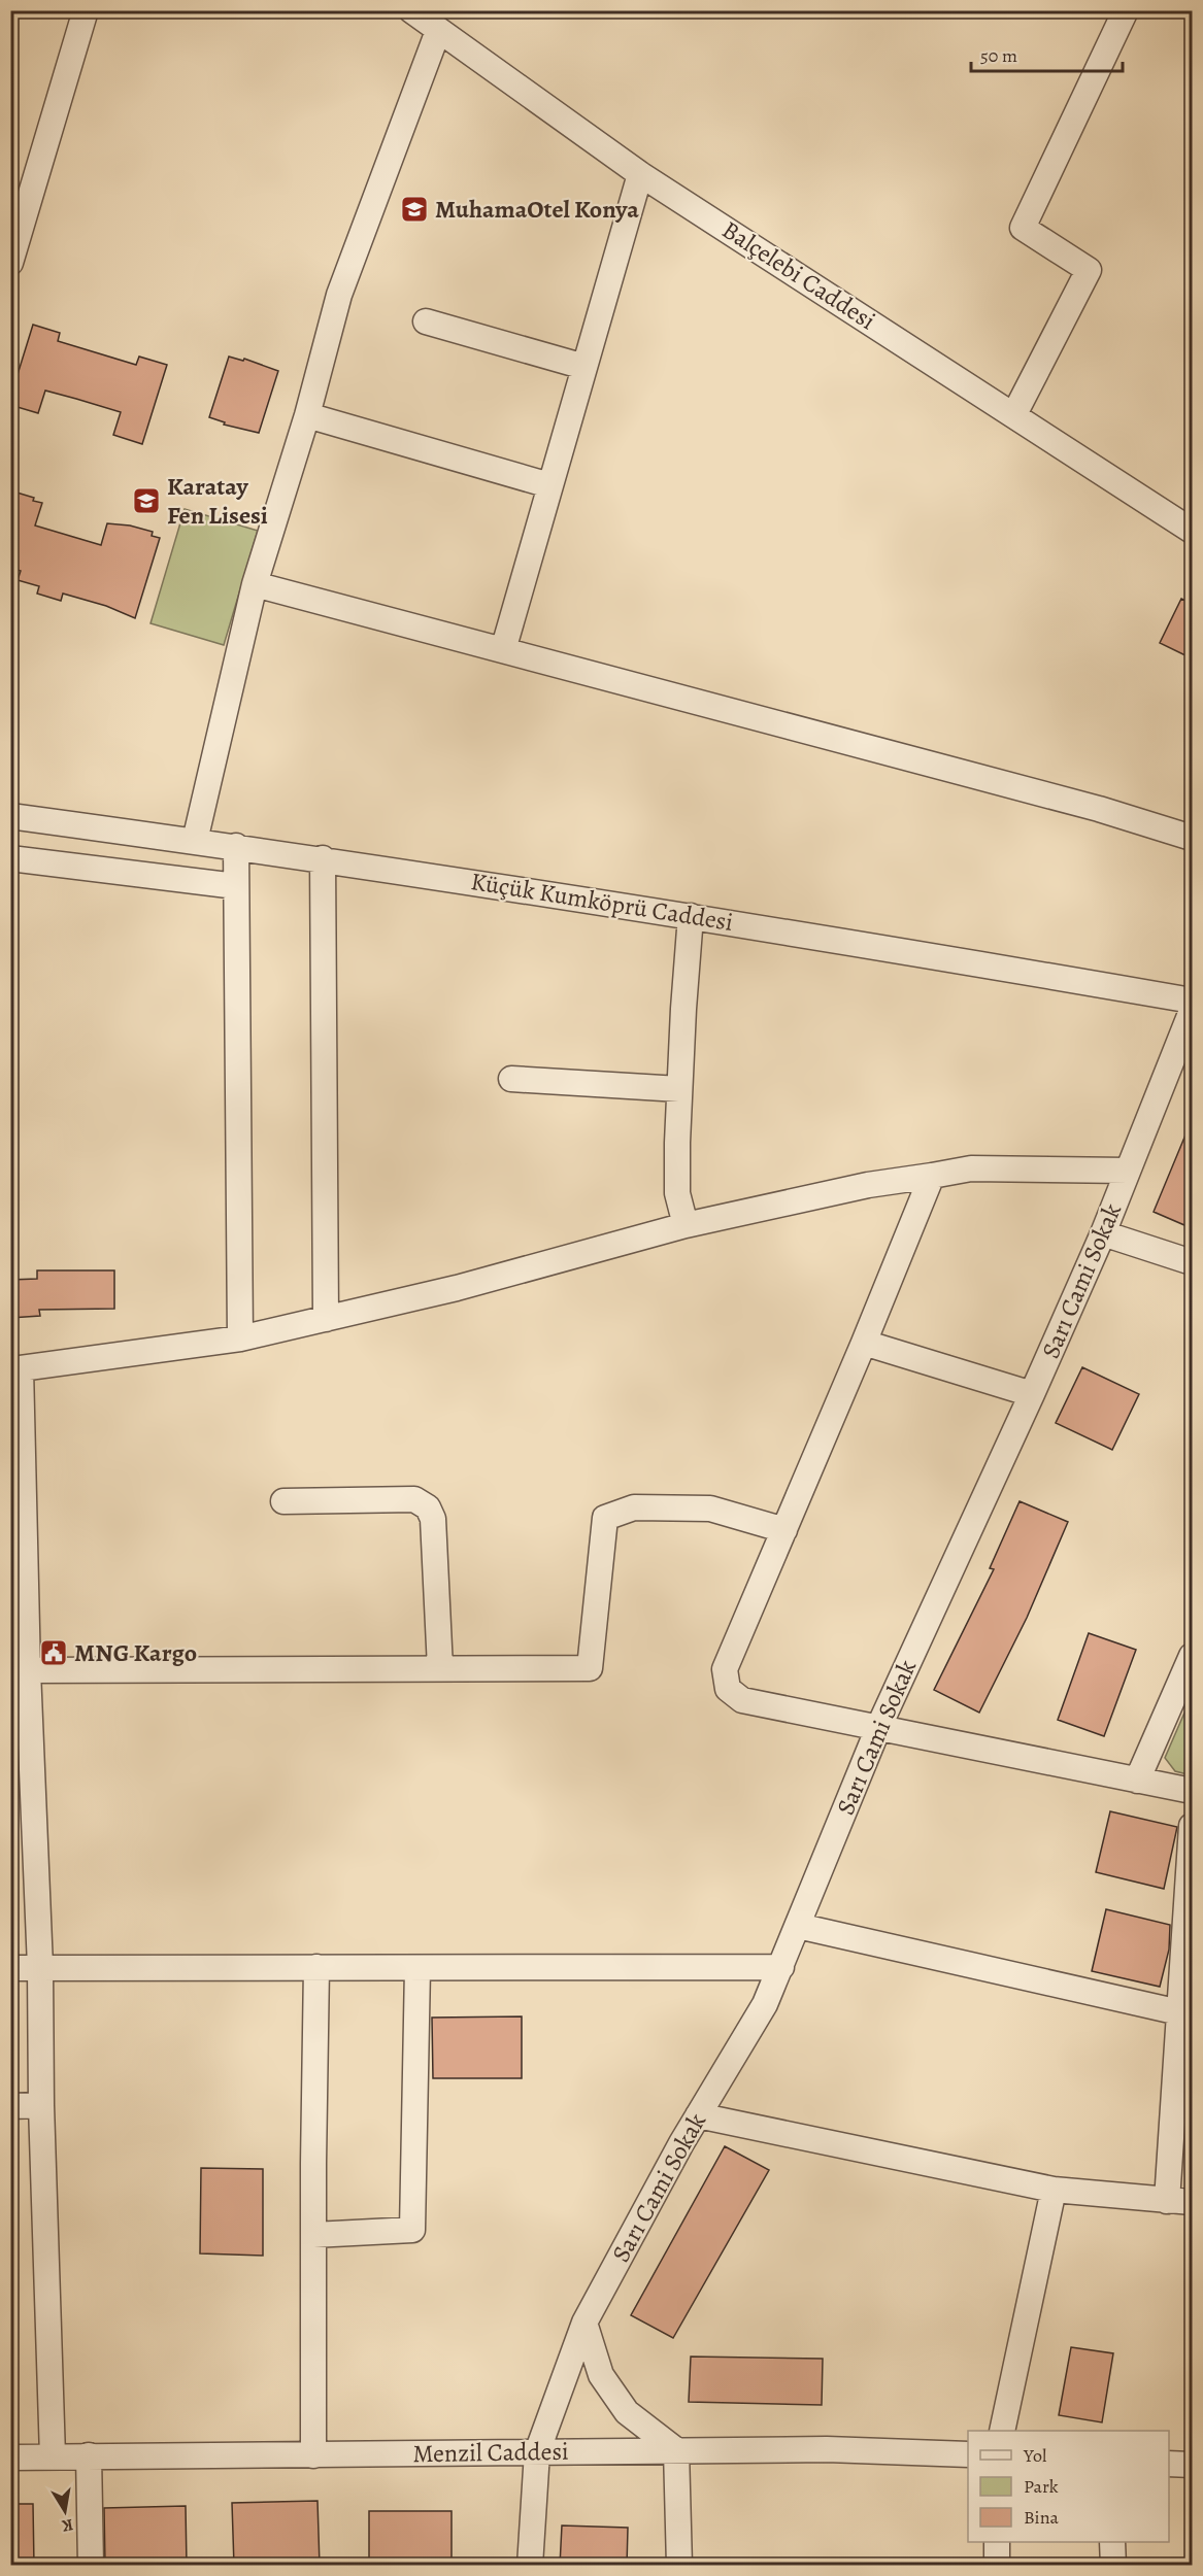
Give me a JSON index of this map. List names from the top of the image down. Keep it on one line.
{"streets":{"street":["Balçelebi Caddesi","Küçük Kumköprü Caddesi","Sarı Cami Sokak","Menzil Caddesi"]},"crossings":[["Sarı Cami Sokak","Menzil Caddesi"]],"places":{"school or university":["MuhamaOtel Konya","Karatay Fen Lisesi"],"public building":["MNG Kargo"]},"legend":["Yol","Park","Bina"],"scale_bar":"50 m","north":"bottom"}
